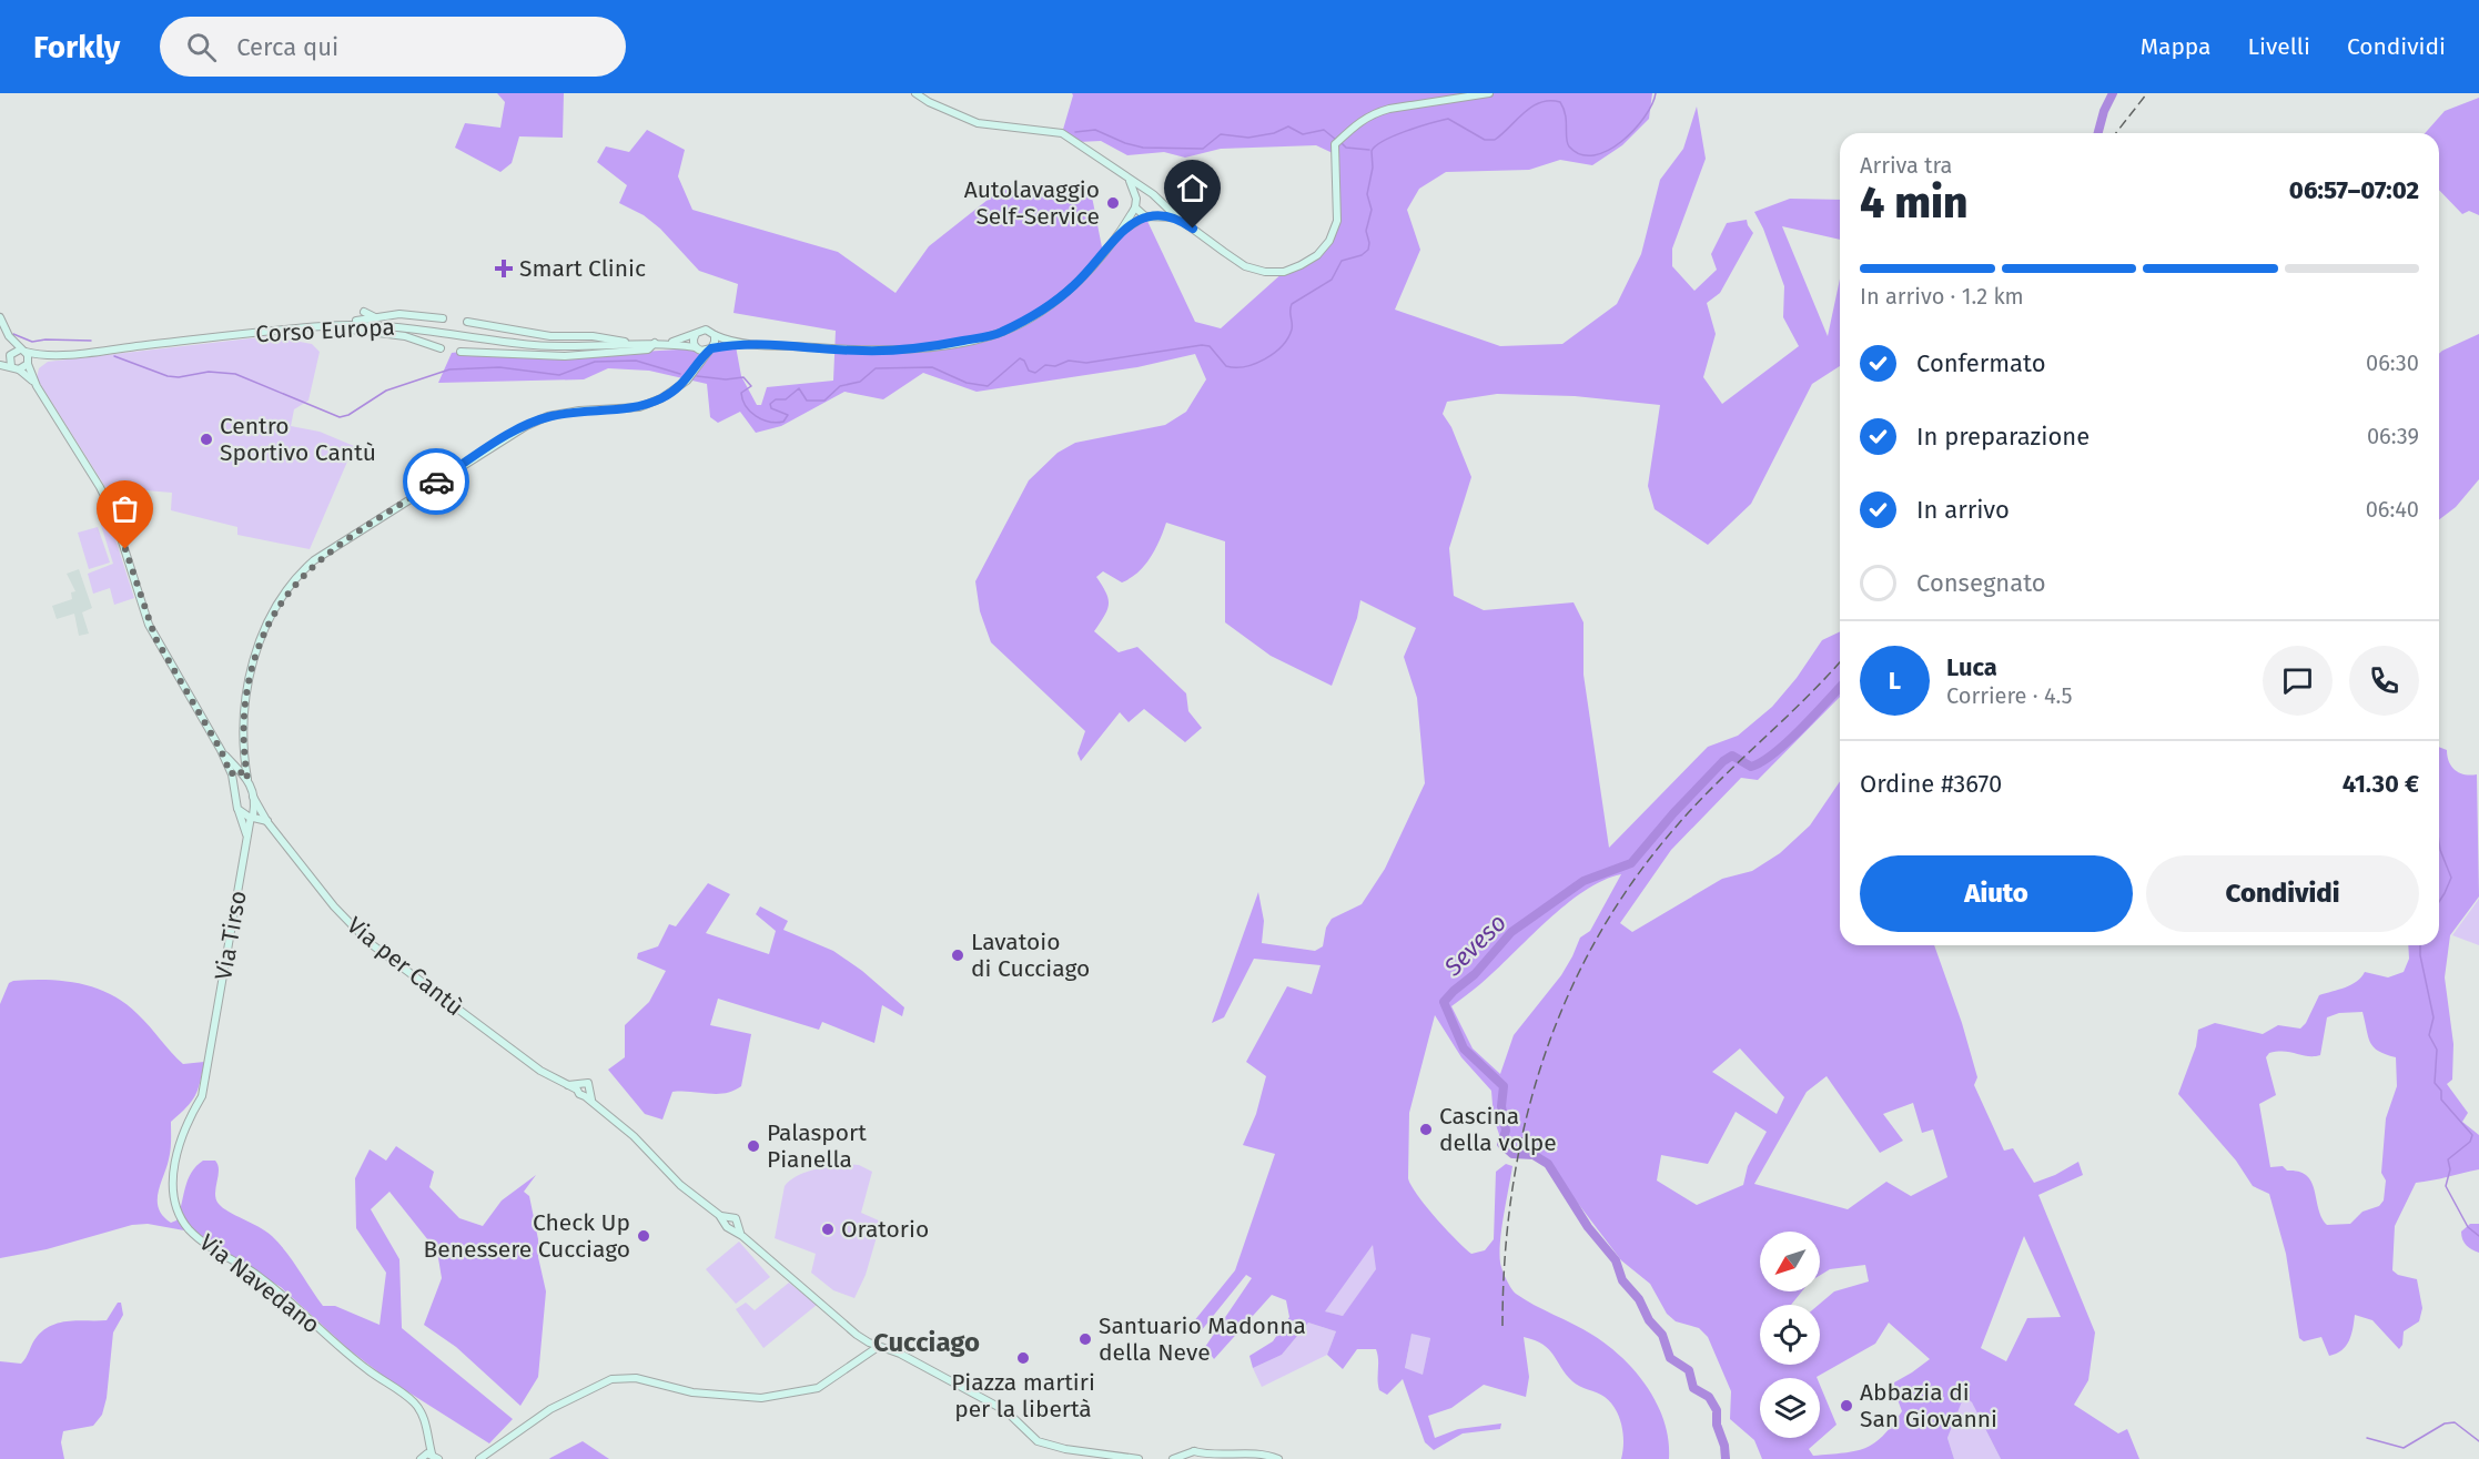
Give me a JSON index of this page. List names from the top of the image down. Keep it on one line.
{"streets":{"main road":["Corso Europa","Via Tirso","Via per Cantù","Via Navedano"]},"crossings":[["Via Tirso","Via per Cantù"],["Via Tirso","Via Navedano"]],"districts":["Cucciago"],"water":["Seveso"],"places":{"other":["Autolavaggio Self-Service","Centro Sportivo Cantù","Lavatoio di Cucciago","Cascina della volpe","Palasport Pianella","Oratorio","Check Up Benessere Cucciago","Santuario Madonna della Neve","Piazza martiri per la libertà","Abbazia di San Giovanni"],"health":["Smart Clinic"]},"north":"bottom left","page":{"header":"Forkly","search":"Cerca qui","nav":["Mappa","Livelli","Condividi"],"heading":["4 min","Arriva tra","06:57–07:02"],"panel":["Luca","Corriere · 4.5","Ordine #3670","41.30 €"],"bar":"In arrivo · 1.2 km","list":[["Confermato","06:30"],["In preparazione","06:39"],["In arrivo","06:40"],"Consegnato"],"round":"L","buttons":["Aiuto","Condividi"]}}
